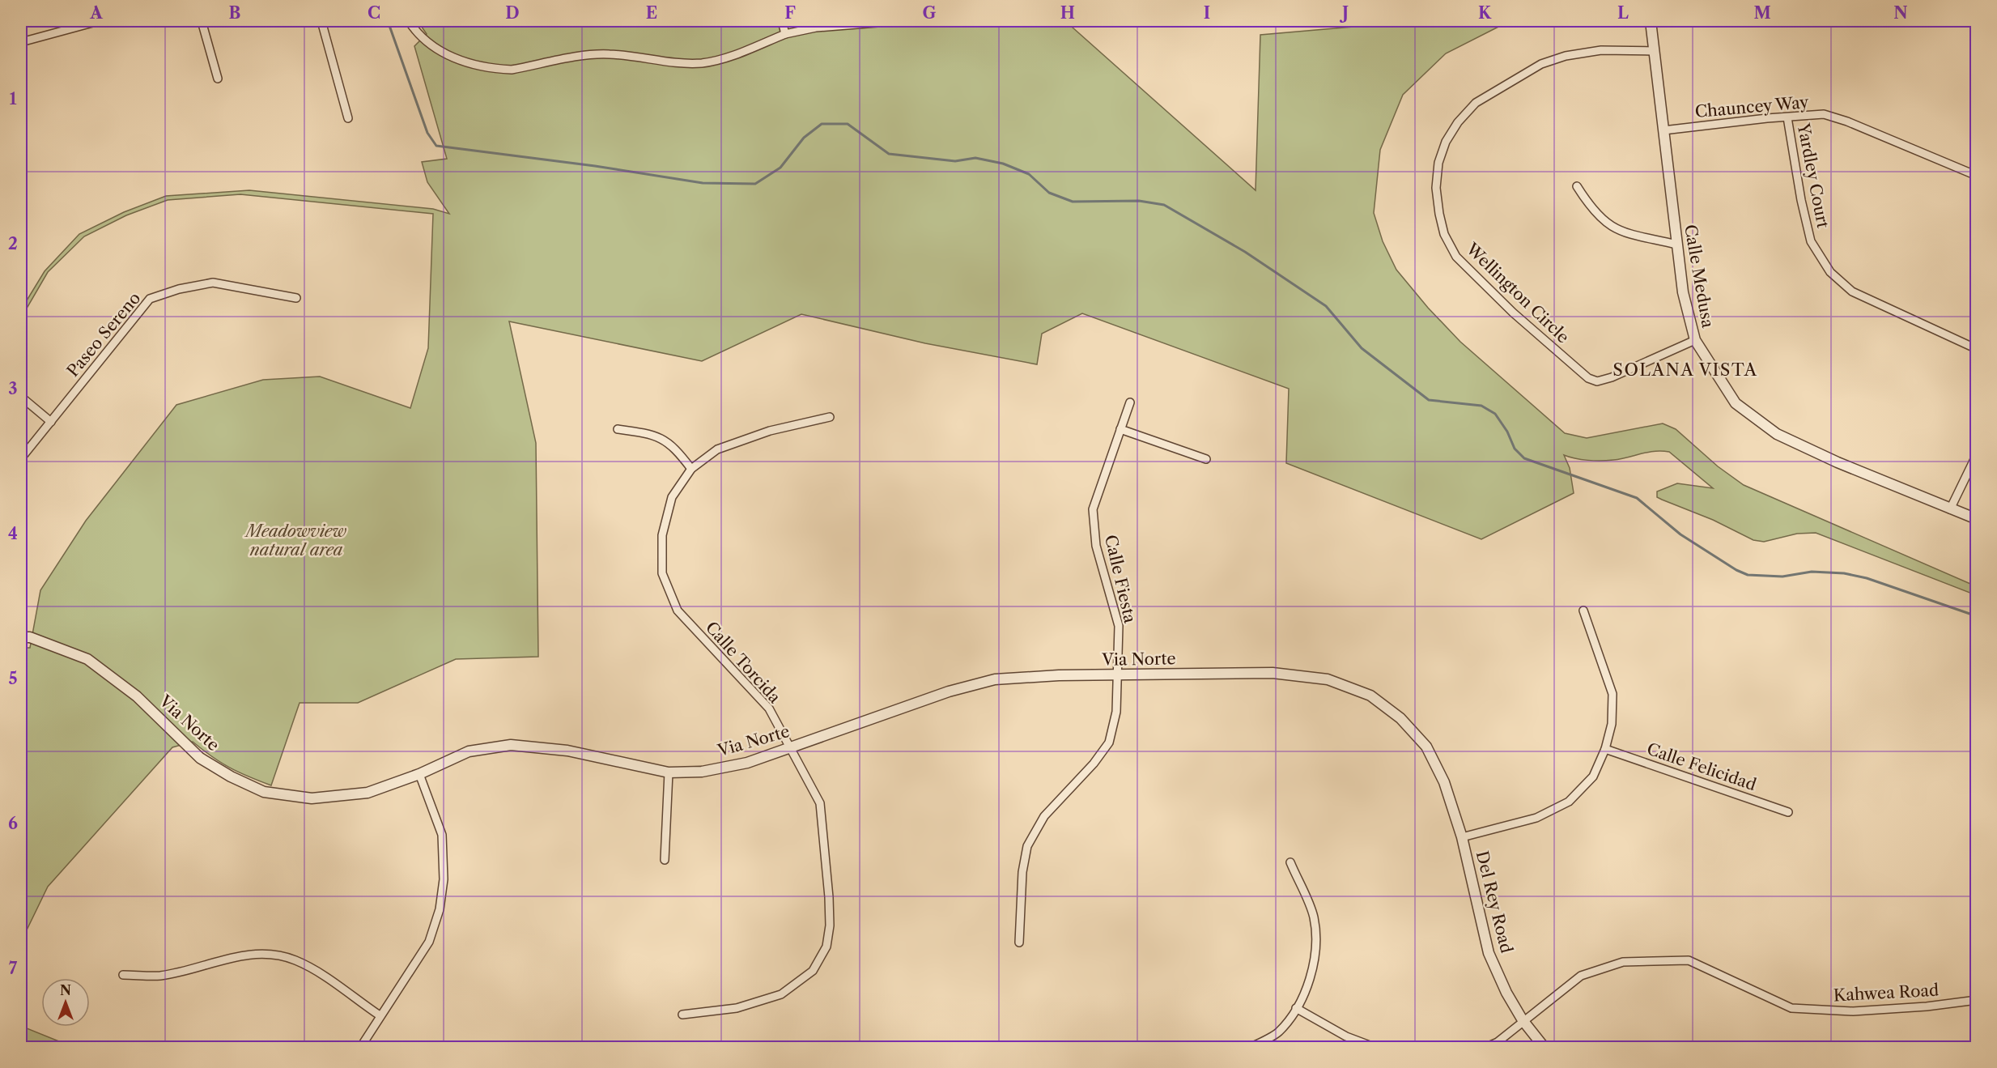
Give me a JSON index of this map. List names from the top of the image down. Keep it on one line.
{"streets":{"street":["Chauncey Way","Yardley Court","Calle Medusa","Wellington Circle","Paseo Sereno","Calle Fiesta","Via Norte","Calle Torcida","Calle Felicidad","Del Rey Road","Kahwea Road"]},"crossings":[["Chauncey Way","Yardley Court"],["Chauncey Way","Calle Medusa"],["Calle Medusa","Wellington Circle"],["Calle Fiesta","Via Norte"],["Via Norte","Calle Torcida"],["Via Norte","Del Rey Road"],["Del Rey Road","Kahwea Road"]],"districts":["SOLANA VISTA"],"parks":["Meadowview natural area"],"north":"top","grid":{"columns":["A","B","C","D","E","F","G","H","I","J","K","L","M","N"],"rows":["1","2","3","4","5","6","7"]}}
